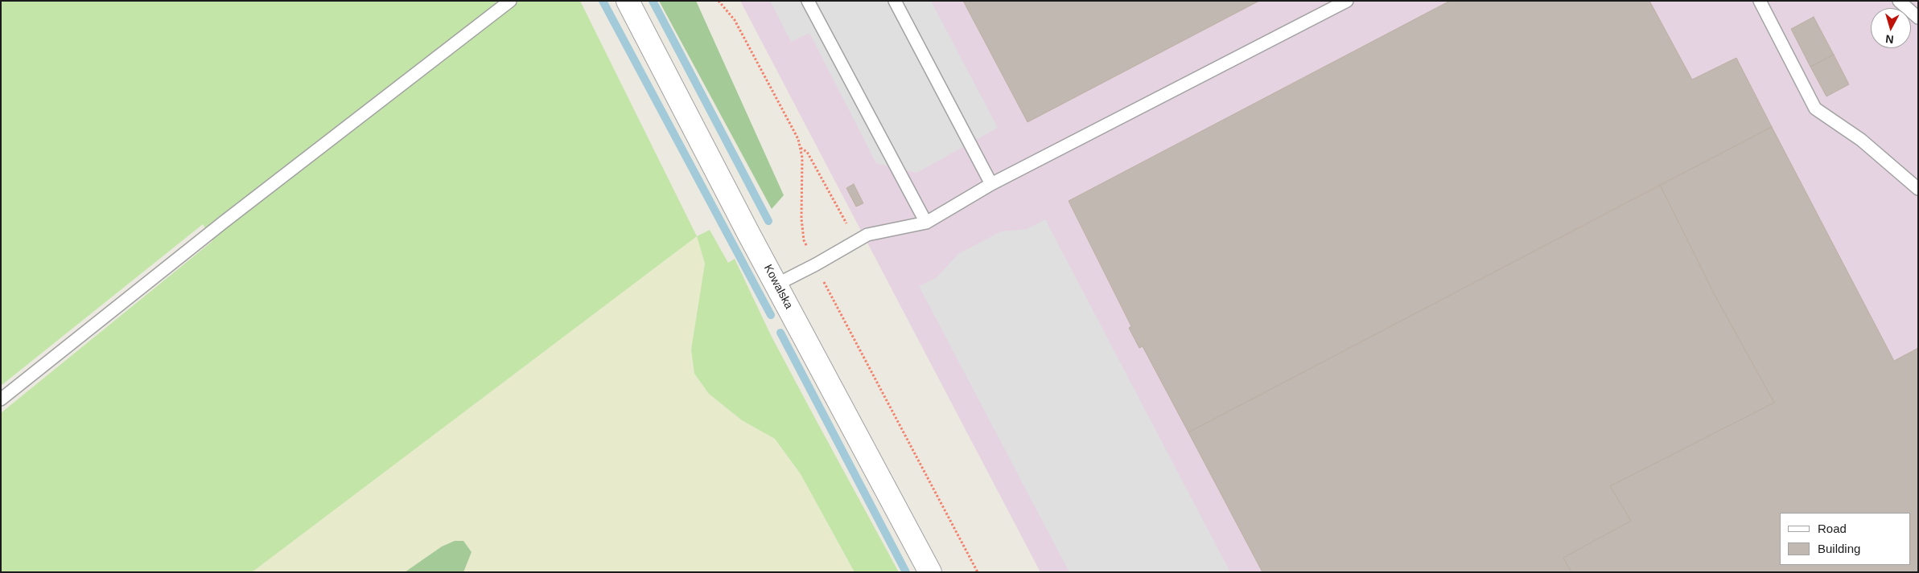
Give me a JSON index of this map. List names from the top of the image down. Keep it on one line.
{"streets":{"street":["Kowalska"]},"legend":["Road","Building"],"north":"bottom"}
